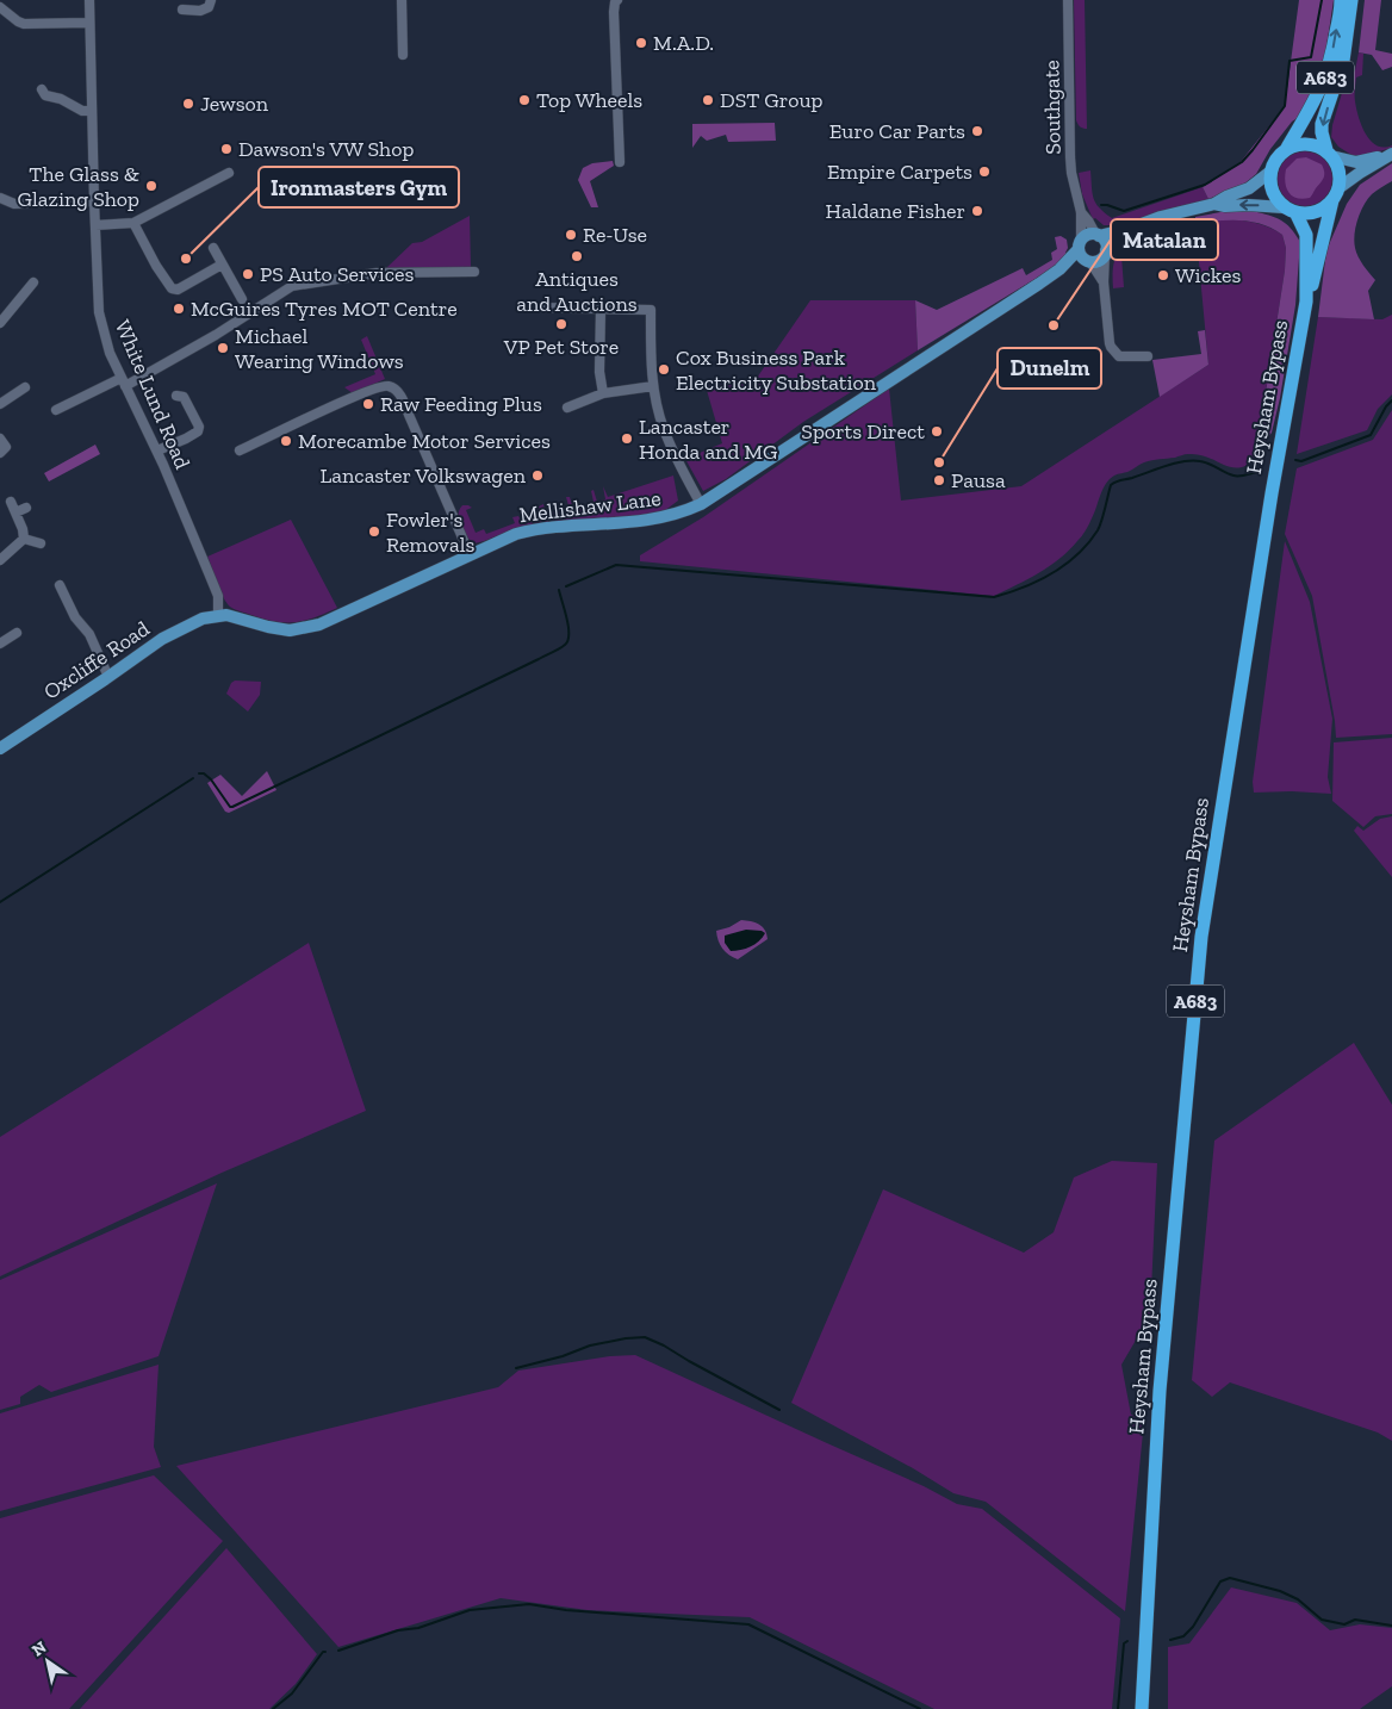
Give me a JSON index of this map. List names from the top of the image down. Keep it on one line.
{"streets":{"highway":["A683","Heysham Bypass"],"main road":["Mellishaw Lane","Oxcliffe Road"],"street":["Southgate","White Lund Road"]},"crossings":[["A683","Heysham Bypass"],["Southgate","Mellishaw Lane"],["White Lund Road","Mellishaw Lane"],["White Lund Road","Oxcliffe Road"],["Mellishaw Lane","Oxcliffe Road"]],"places":["M.A.D.","Top Wheels","DST Group","Jewson","Euro Car Parts","Dawson's VW Shop","Empire Carpets","The Glass & Glazing Shop","Haldane Fisher","Re-Use","Antiques and Auctions","Ironmasters Gym","PS Auto Services","Wickes","McGuires Tyres MOT Centre","VP Pet Store","Matalan","Michael Wearing Windows","Cox Business Park Electricity Substation","Raw Feeding Plus","Sports Direct","Lancaster Honda and MG","Morecambe Motor Services","Dunelm","Lancaster Volkswagen","Pausa","Fowler's Removals"],"north":"top left"}
